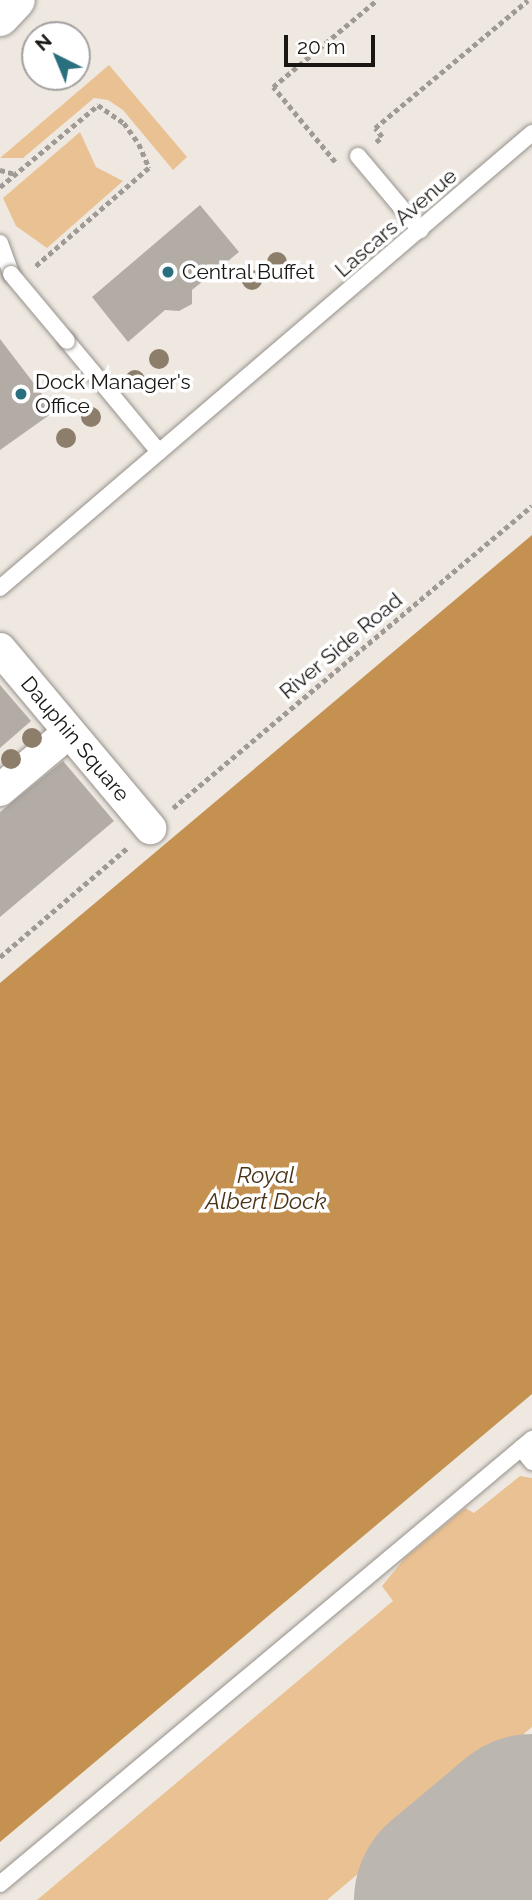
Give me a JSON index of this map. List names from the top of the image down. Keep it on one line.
{"streets":{"street":["Dauphin Square"],"lane":["Lascars Avenue"],"path":["River Side Road"]},"crossings":[["River Side Road","Dauphin Square"]],"water":["Royal Albert Dock"],"places":["Central Buffet","Dock Manager's Office"],"scale_bar":"20 m","north":"top left"}
